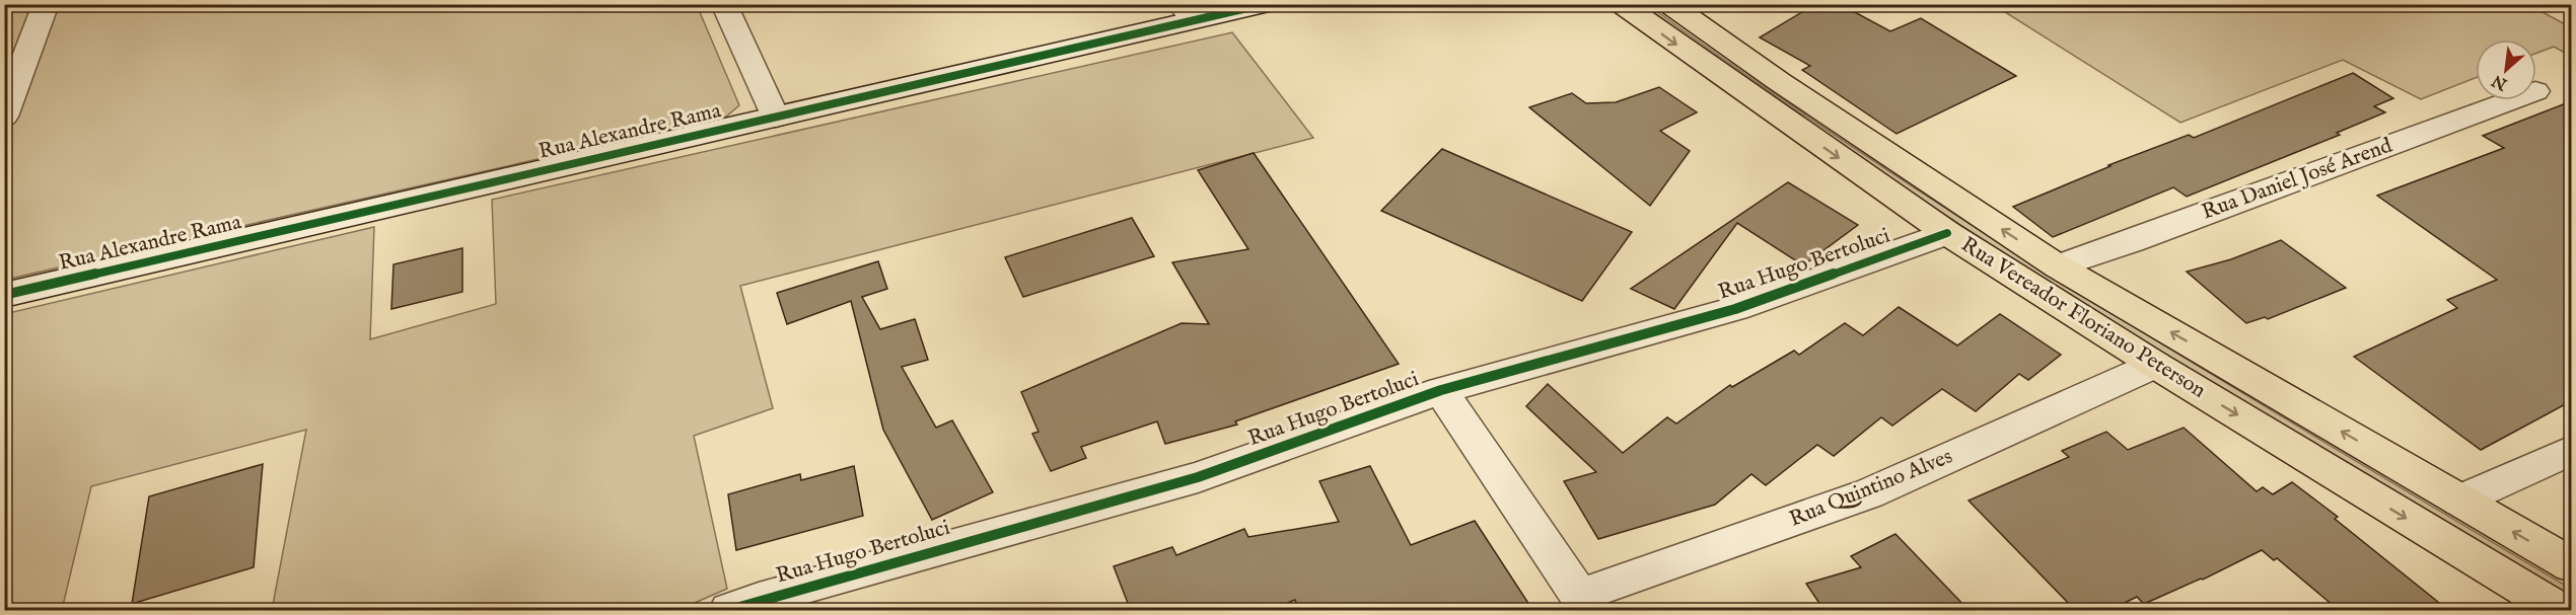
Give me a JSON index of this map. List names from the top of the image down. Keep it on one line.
{"streets":{"main road":["Rua Vereador Floriano Peterson"],"street":["Rua Alexandre Rama","Rua Daniel José Arend","Rua Hugo Bertoluci","Rua Quintino Alves"]},"crossings":[["Rua Daniel José Arend","Rua Vereador Floriano Peterson"],["Rua Hugo Bertoluci","Rua Vereador Floriano Peterson"],["Rua Vereador Floriano Peterson","Rua Quintino Alves"]],"north":"bottom left"}
